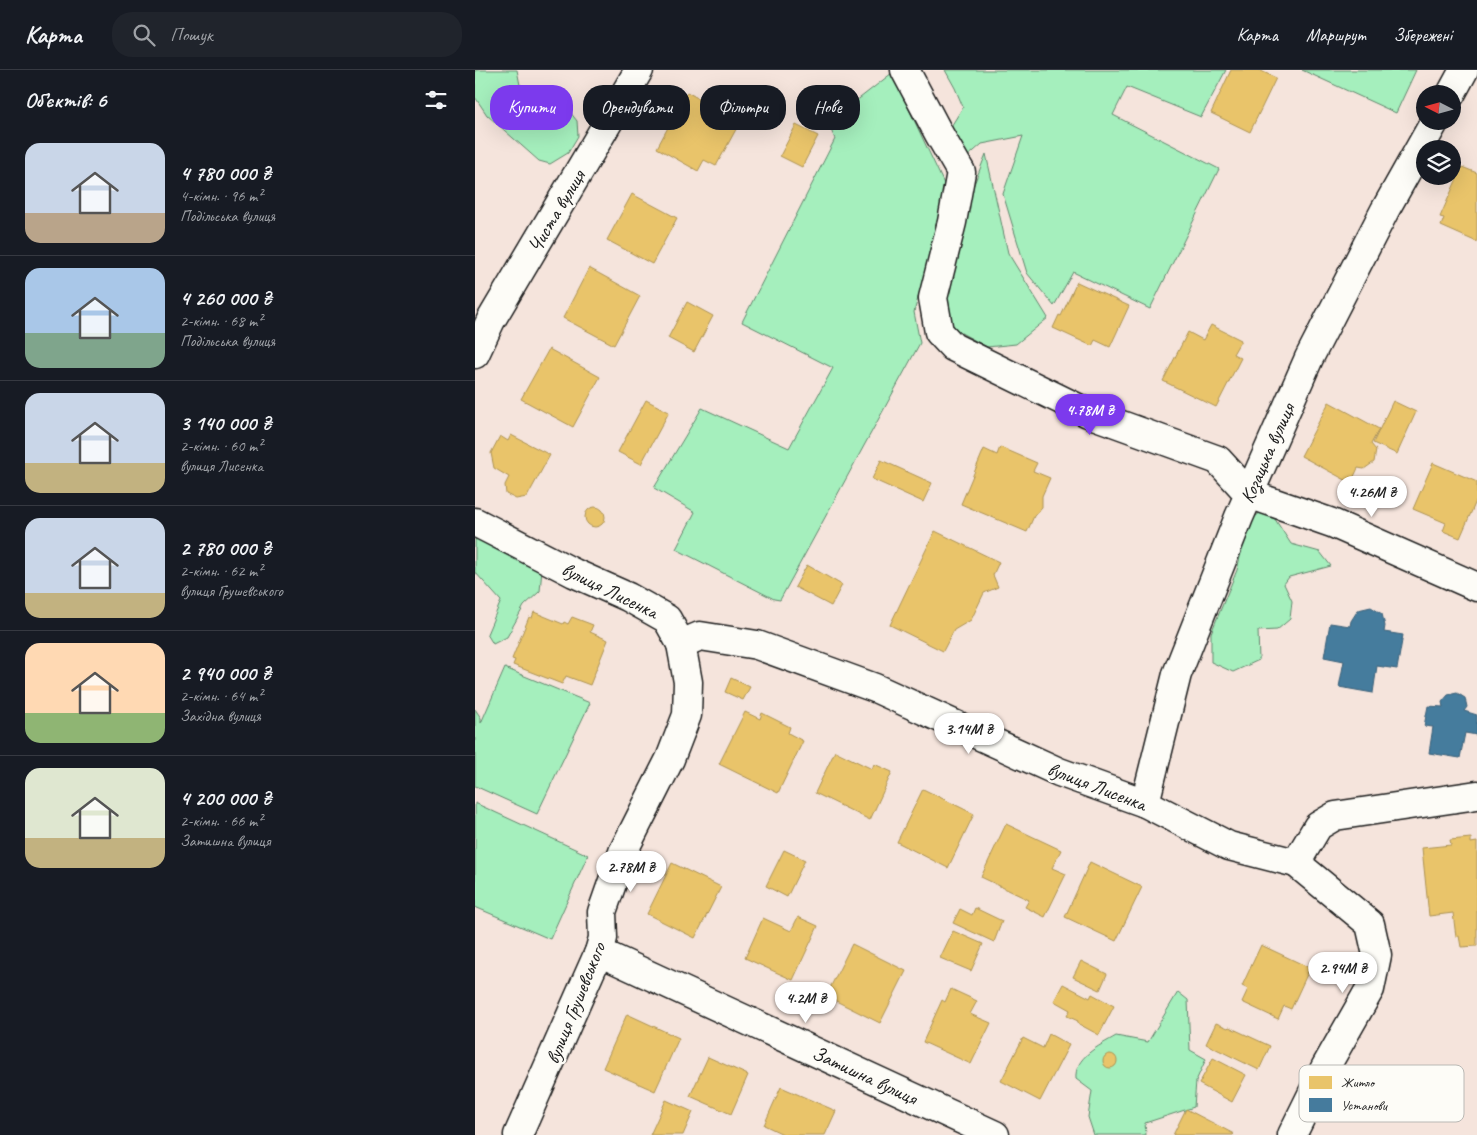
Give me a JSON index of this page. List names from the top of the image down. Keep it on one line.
{"streets":{"street":["Чиста вулиця","Козацька вулиця","вулиця Лисенка","вулиця Грушевського","Затишна вулиця"]},"crossings":[["Козацька вулиця","вулиця Лисенка"],["вулиця Лисенка","вулиця Грушевського"],["вулиця Грушевського","Затишна вулиця"]],"legend":["Житло","Установи"],"north":"left","page":{"header":"Карта","search":"Пошук","nav":["Карта","Маршрут","Збережені"],"heading":"Об’єктів: 6","chip":["Купити","Орендувати","Фільтри","Нове"],"list":[{"name":"4 780 000 ₴","note":"4-кімн. · 96 m² · Подільська вулиця"},{"name":"4 260 000 ₴","note":"2-кімн. · 68 m² · Подільська вулиця"},{"name":"3 140 000 ₴","note":"2-кімн. · 60 m² · вулиця Лисенка"},{"name":"2 780 000 ₴","note":"2-кімн. · 62 m² · вулиця Грушевського"},{"name":"2 940 000 ₴","note":"2-кімн. · 64 m² · Західна вулиця"},{"name":"4 200 000 ₴","note":"2-кімн. · 66 m² · Затишна вулиця"}],"price":["4.78M ₴","4.26M ₴","3.14M ₴","2.78M ₴","2.94M ₴","4.2M ₴"]}}
